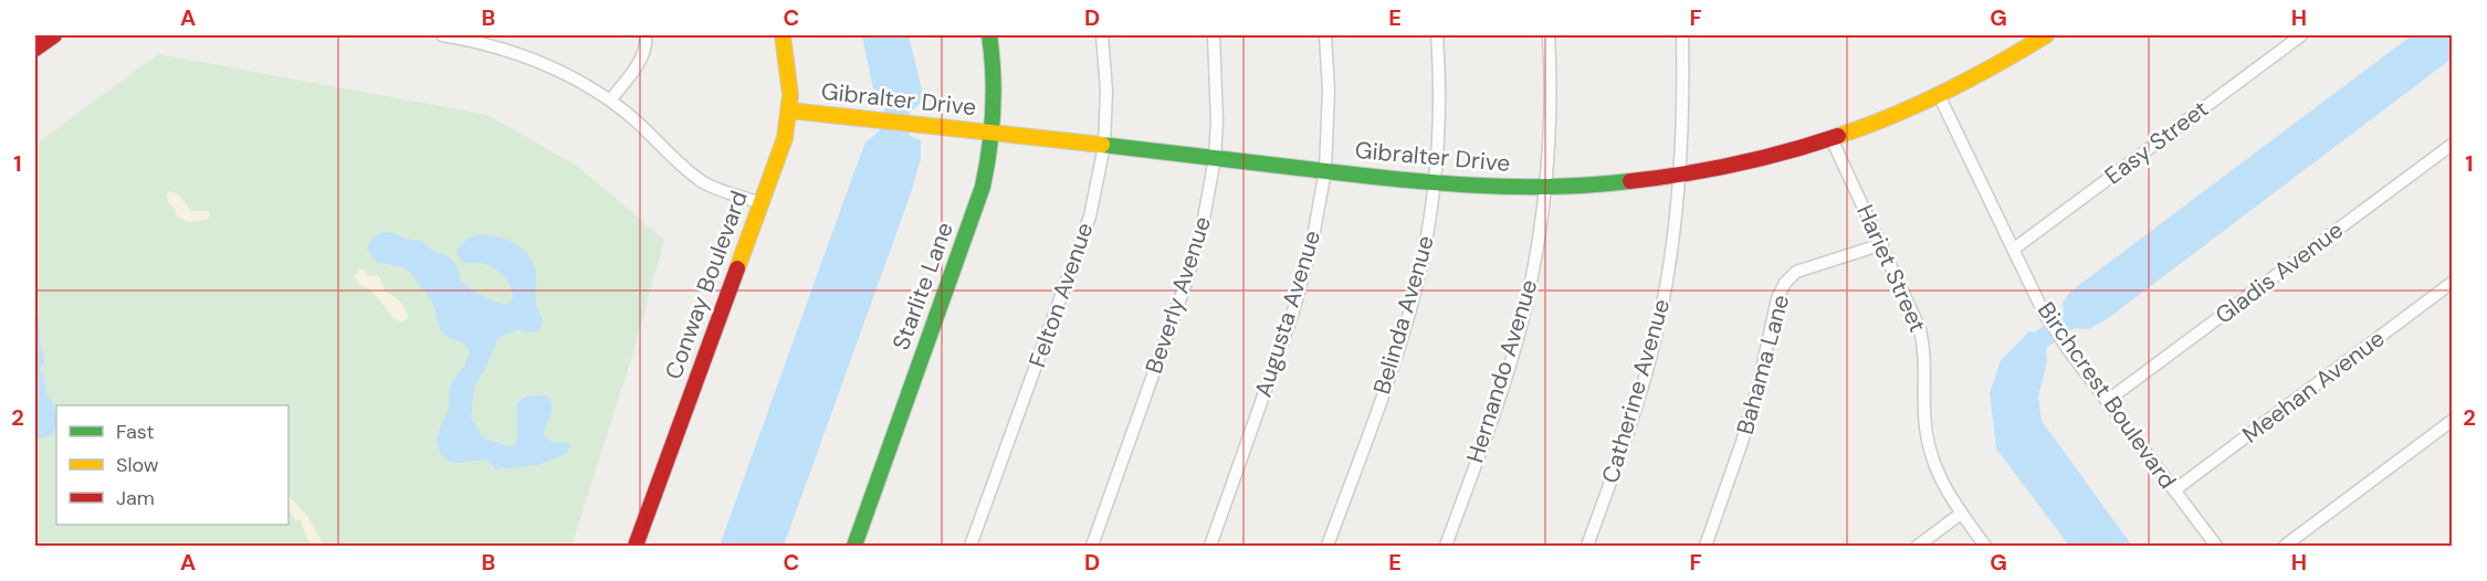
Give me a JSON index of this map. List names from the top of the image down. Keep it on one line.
{"streets":{"street":["Gibralter Drive","Easy Street","Hariet Street","Gladis Avenue","Conway Boulevard","Starlite Lane","Felton Avenue","Beverly Avenue","Augusta Avenue","Belinda Avenue","Bahama Lane","Hernando Avenue","Meehan Avenue","Catherine Avenue","Birchcrest Boulevard"]},"crossings":[["Gibralter Drive","Hariet Street"],["Gibralter Drive","Conway Boulevard"],["Gibralter Drive","Starlite Lane"],["Gibralter Drive","Felton Avenue"],["Gibralter Drive","Beverly Avenue"],["Gibralter Drive","Augusta Avenue"],["Gibralter Drive","Belinda Avenue"],["Gibralter Drive","Hernando Avenue"],["Gibralter Drive","Catherine Avenue"],["Gibralter Drive","Birchcrest Boulevard"],["Easy Street","Birchcrest Boulevard"],["Hariet Street","Bahama Lane"],["Gladis Avenue","Birchcrest Boulevard"],["Meehan Avenue","Birchcrest Boulevard"]],"legend":["Fast","Slow","Jam"],"grid":{"columns":["A","B","C","D","E","F","G","H"],"rows":["1","2"]}}
